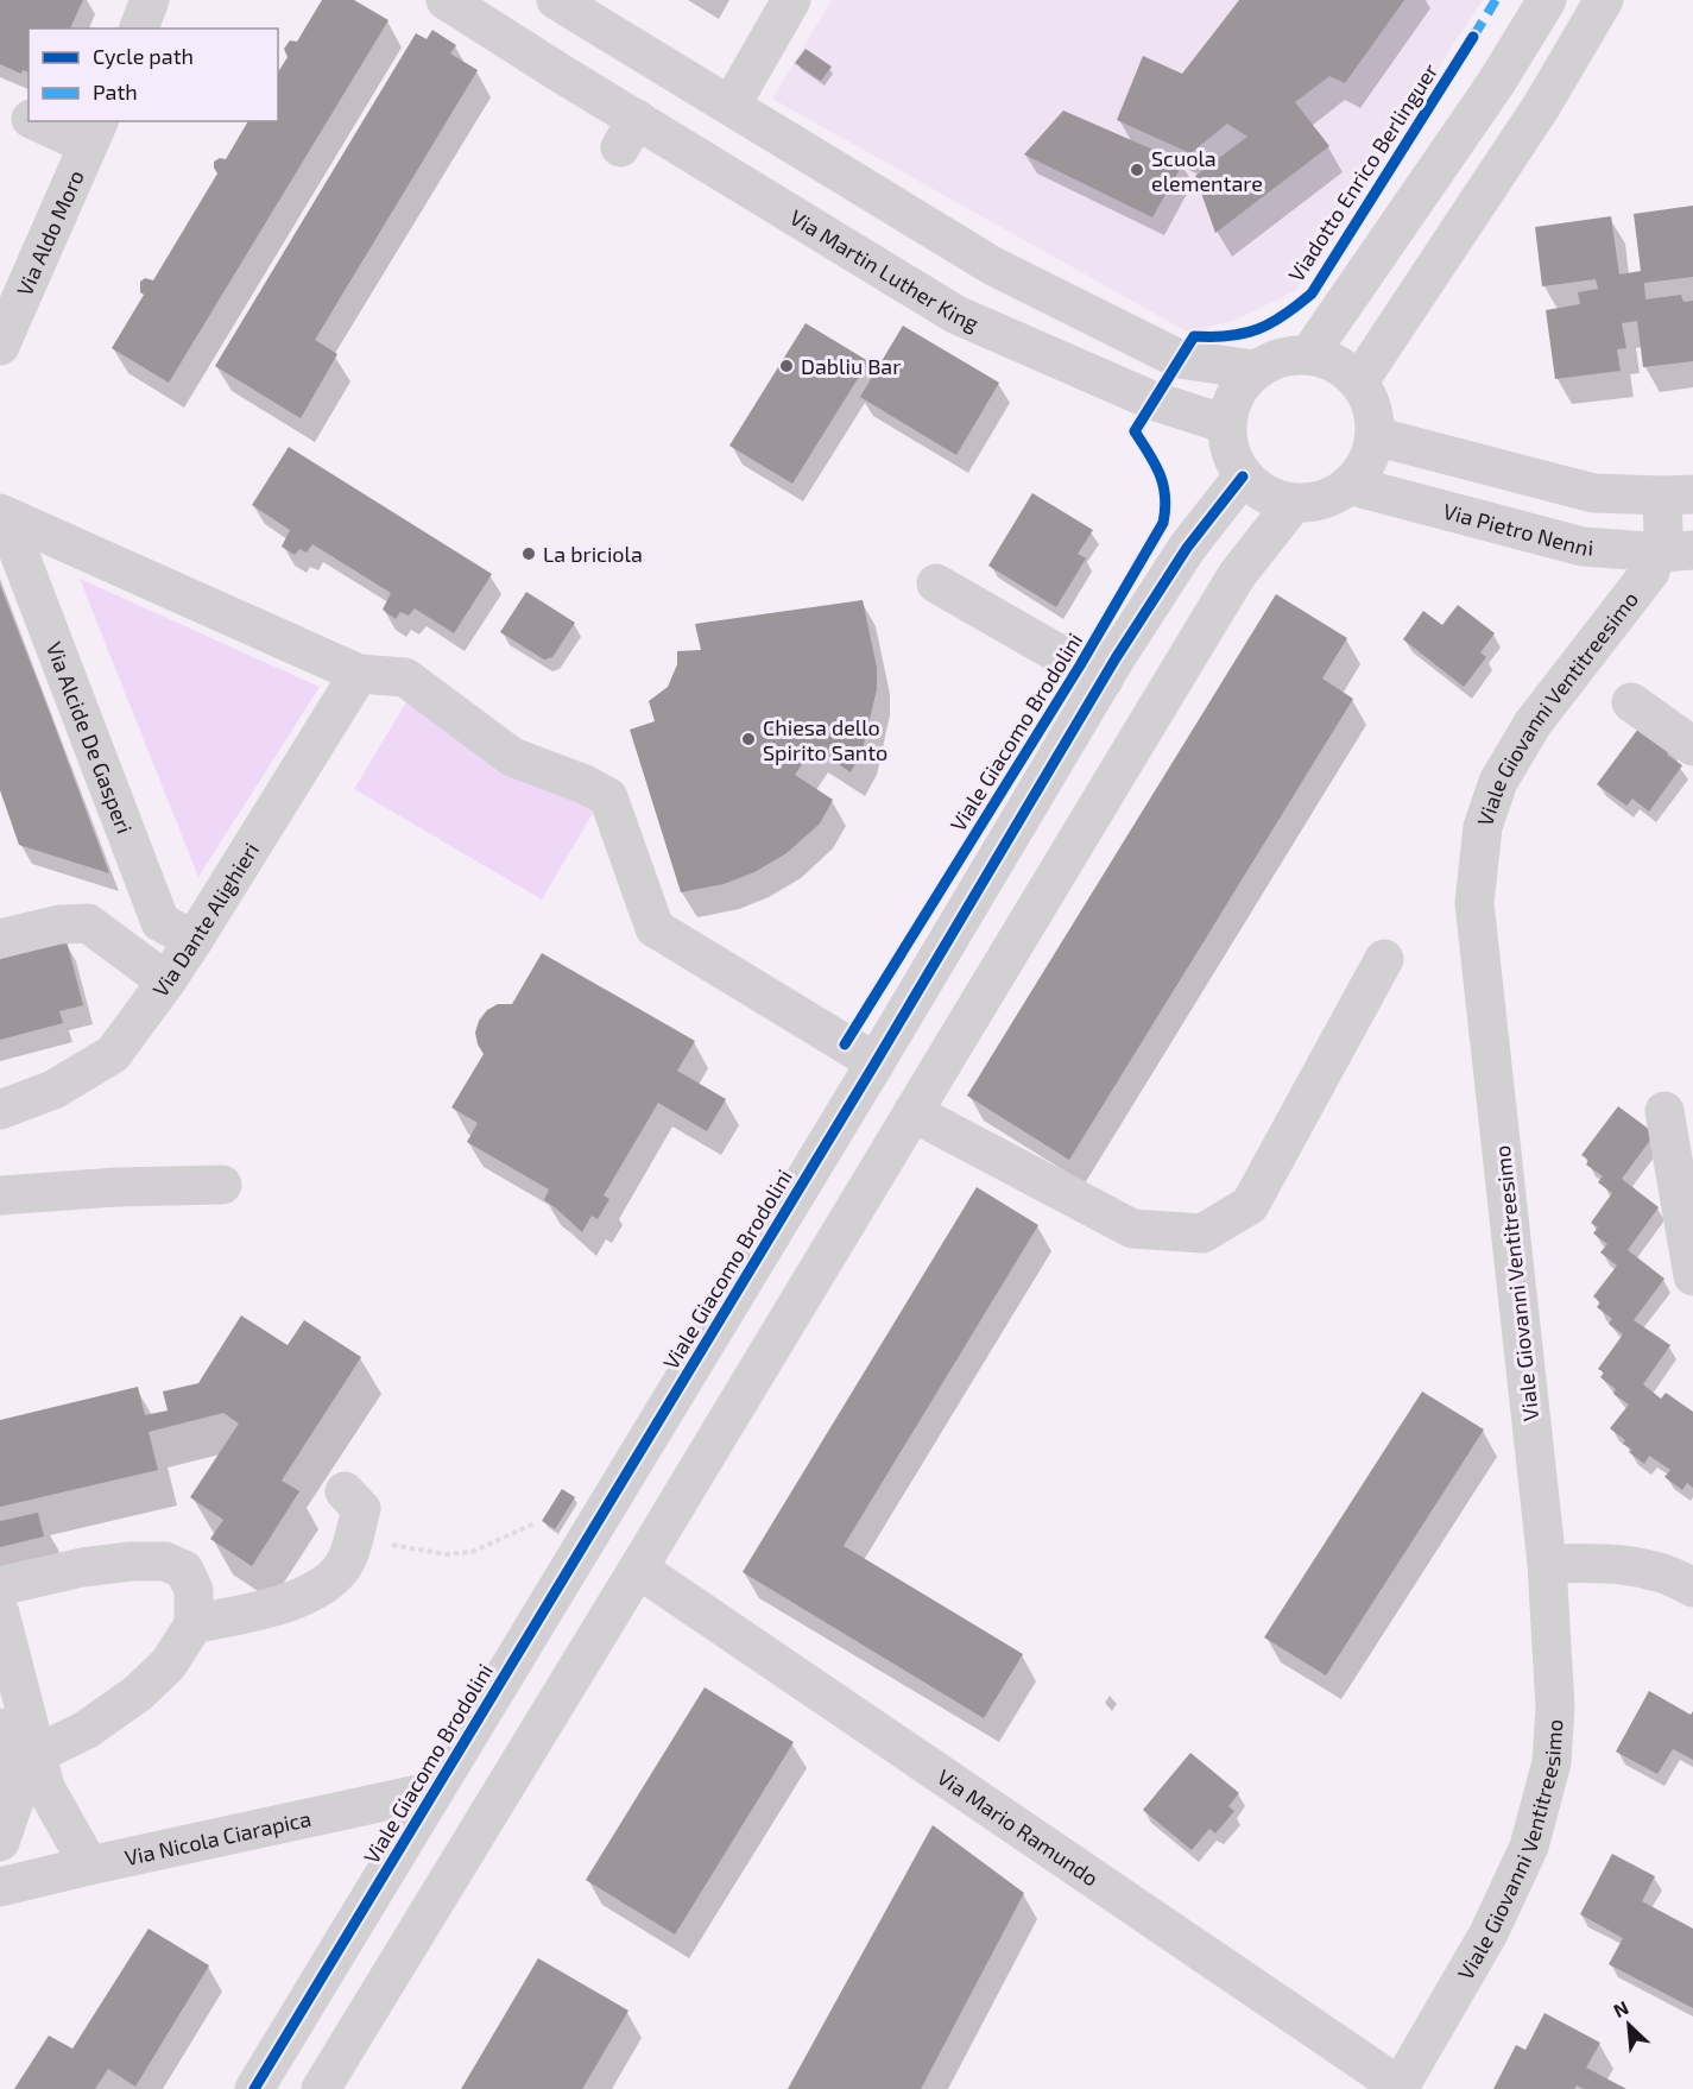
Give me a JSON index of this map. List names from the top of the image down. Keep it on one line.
{"streets":{"street":["Via Aldo Moro","Via Martin Luther King","Via Pietro Nenni","Viale Giovanni Ventitreesimo","Viale Giacomo Brodolini","Via Alcide De Gasperi","Via Dante Alighieri","Via Mario Ramundo","Via Nicola Ciarapica"],"cycle path":["Viadotto Enrico Berlinguer"]},"crossings":[["Via Martin Luther King","Via Pietro Nenni"],["Via Martin Luther King","Viale Giacomo Brodolini"],["Via Pietro Nenni","Viale Giovanni Ventitreesimo"],["Via Pietro Nenni","Viale Giacomo Brodolini"],["Viale Giovanni Ventitreesimo","Via Mario Ramundo"],["Viale Giacomo Brodolini","Via Alcide De Gasperi"],["Viale Giacomo Brodolini","Via Nicola Ciarapica"],["Via Alcide De Gasperi","Via Dante Alighieri"]],"places":["Scuola elementare","Dabliu Bar","La briciola","Chiesa dello Spirito Santo"],"legend":["Cycle path","Path"],"north":"top left"}
